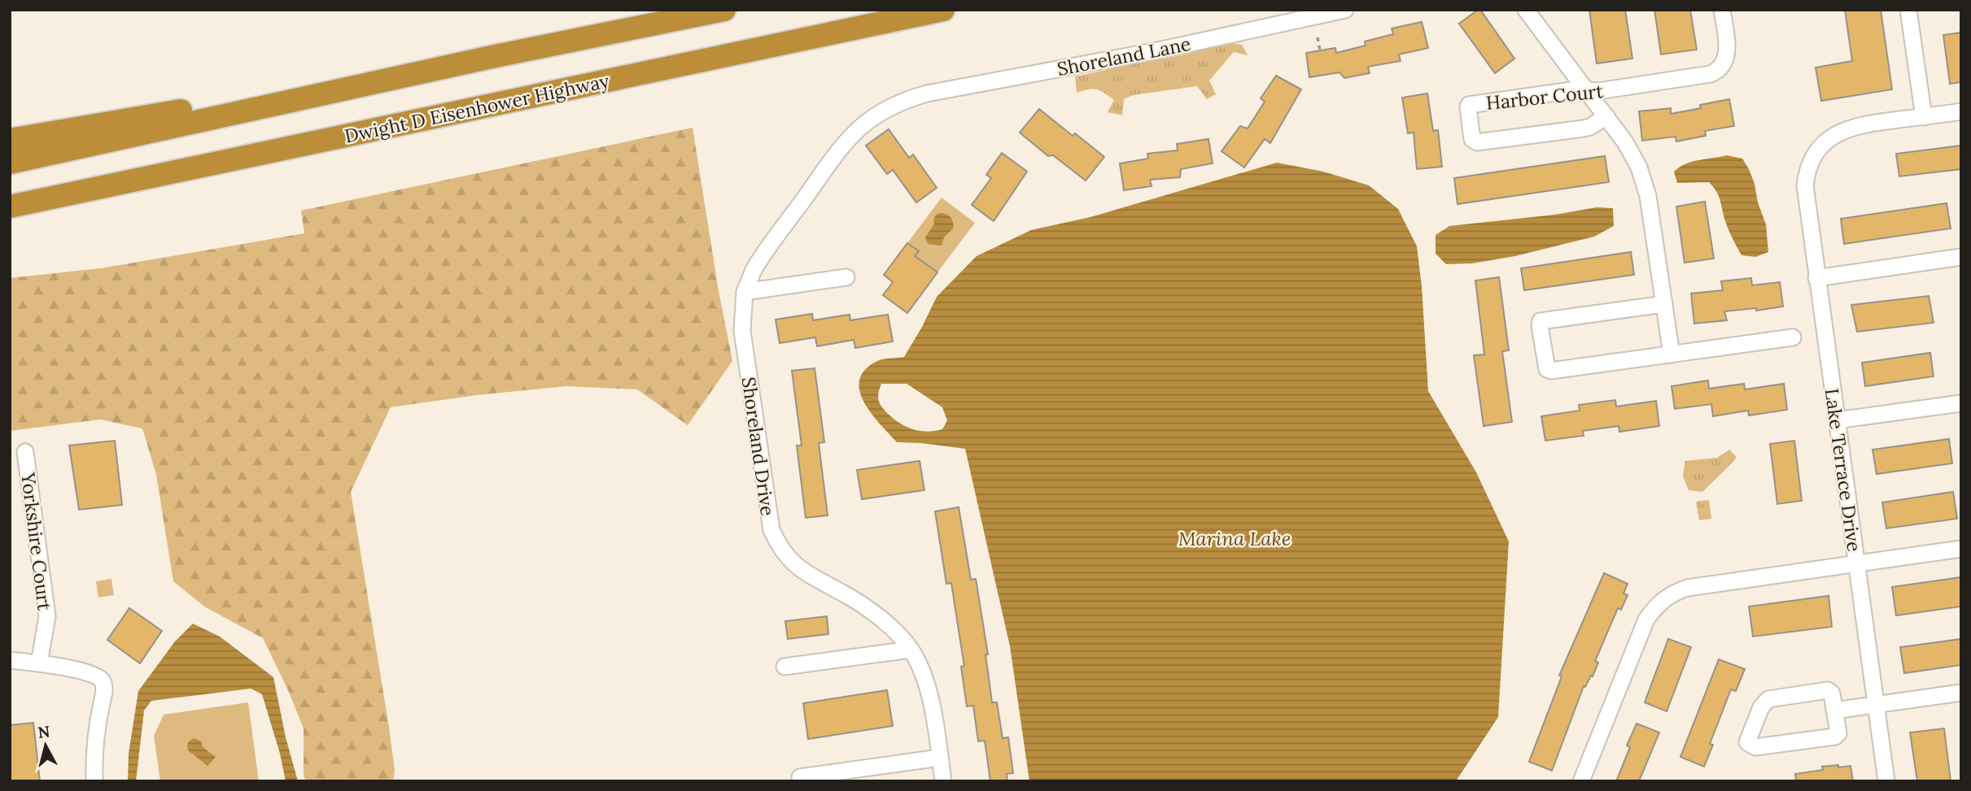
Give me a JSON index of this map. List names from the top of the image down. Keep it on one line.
{"streets":{"highway":["Dwight D Eisenhower Highway"],"street":["Shoreland Lane","Harbor Court","Shoreland Drive","Lake Terrace Drive","Yorkshire Court"]},"crossings":[["Shoreland Lane","Shoreland Drive"]],"water":["Marina Lake"],"north":"top"}
